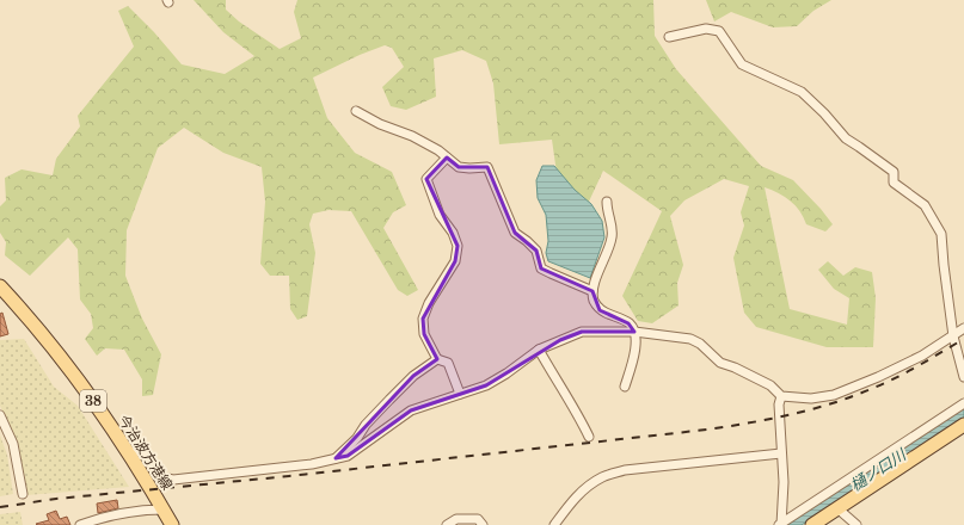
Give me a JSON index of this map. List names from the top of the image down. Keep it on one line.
{"streets":{"main road":["38","今治波方港線"]},"water":["樋ノ口川"]}
